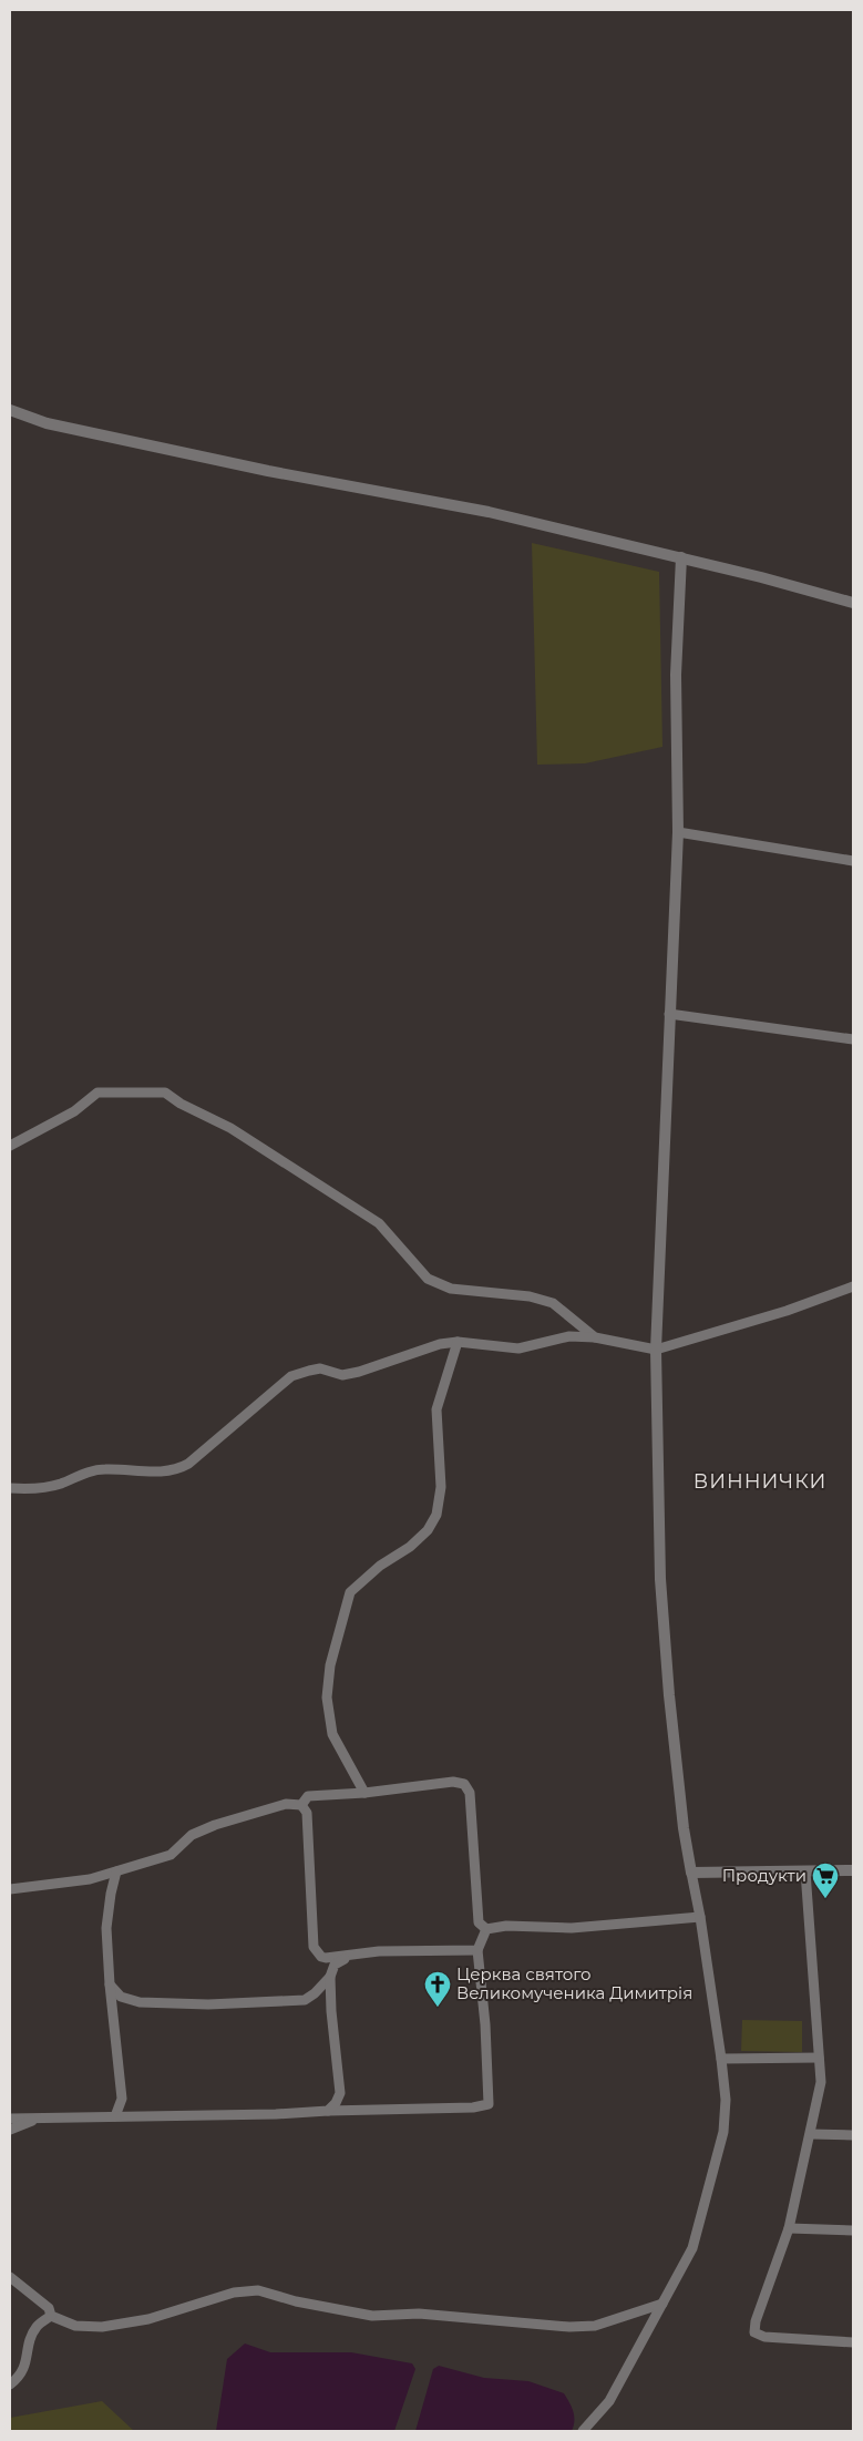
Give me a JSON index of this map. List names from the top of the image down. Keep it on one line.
{"districts":["ВИННИЧКИ"],"places":{"supermarket":["Продукти"],"church":["Церква святого Великомученика Димитрія"]}}
